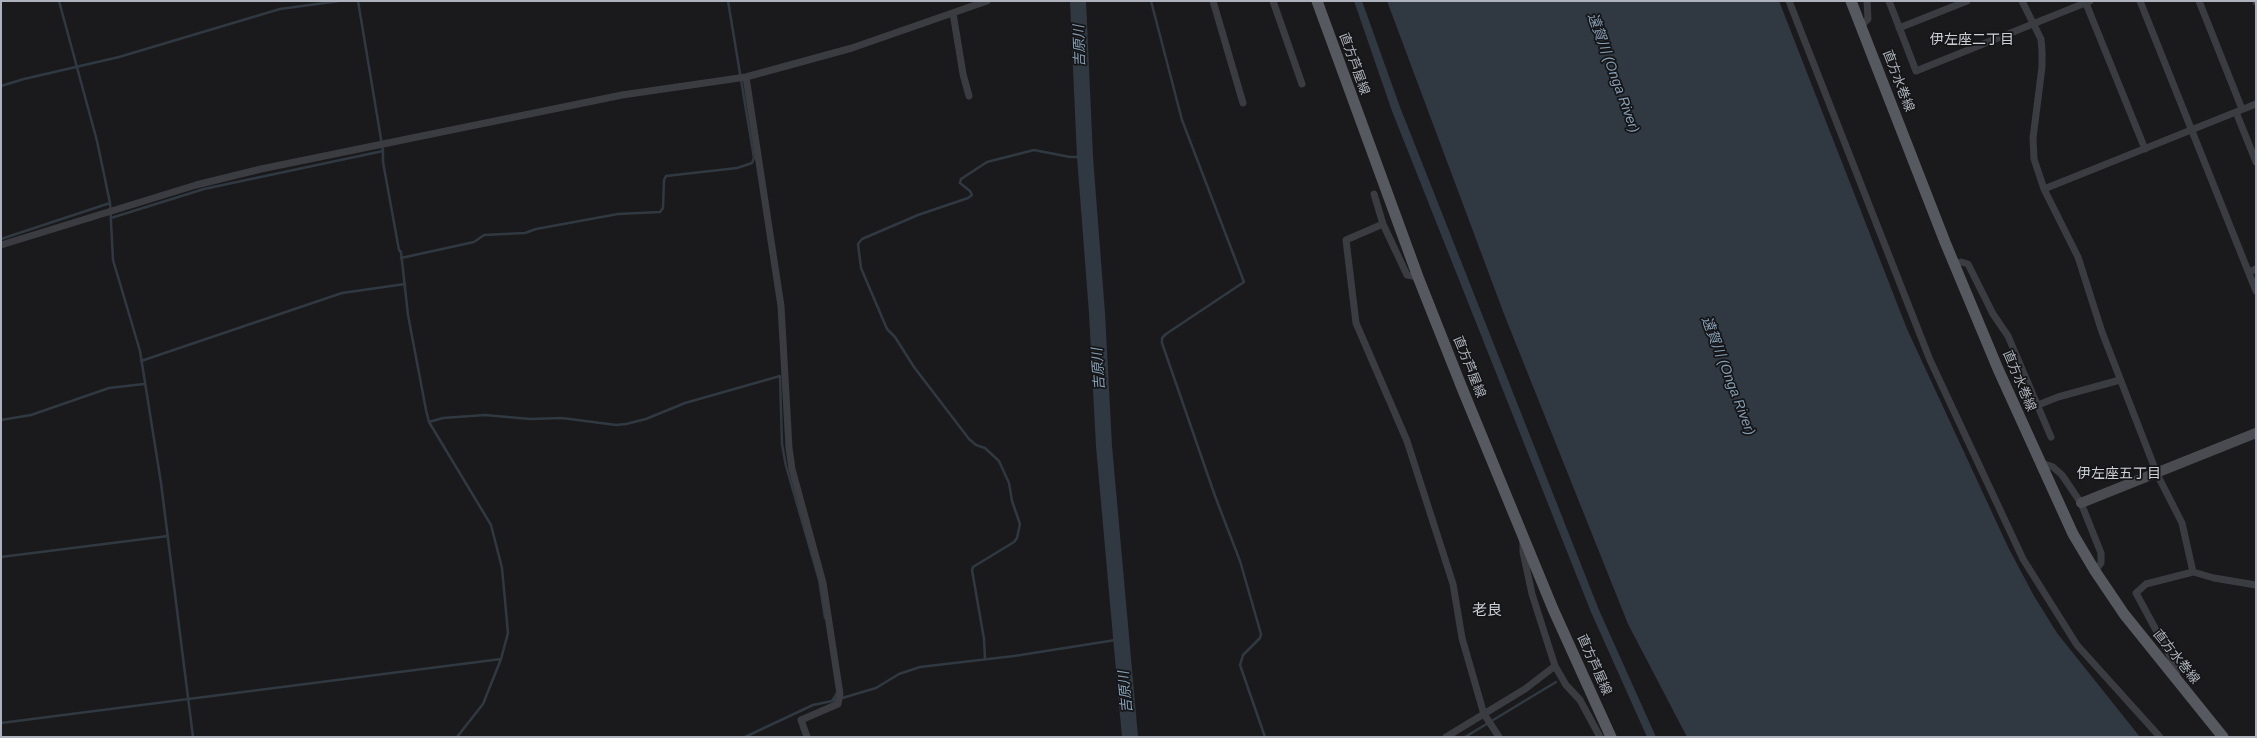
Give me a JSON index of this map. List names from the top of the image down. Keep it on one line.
{"streets":{"main road":["直方芦屋線","直方水巻線"]},"districts":["伊左座二丁目","伊左座五丁目","老良"],"water":["吉原川","遠賀川 (Onga River)"]}
